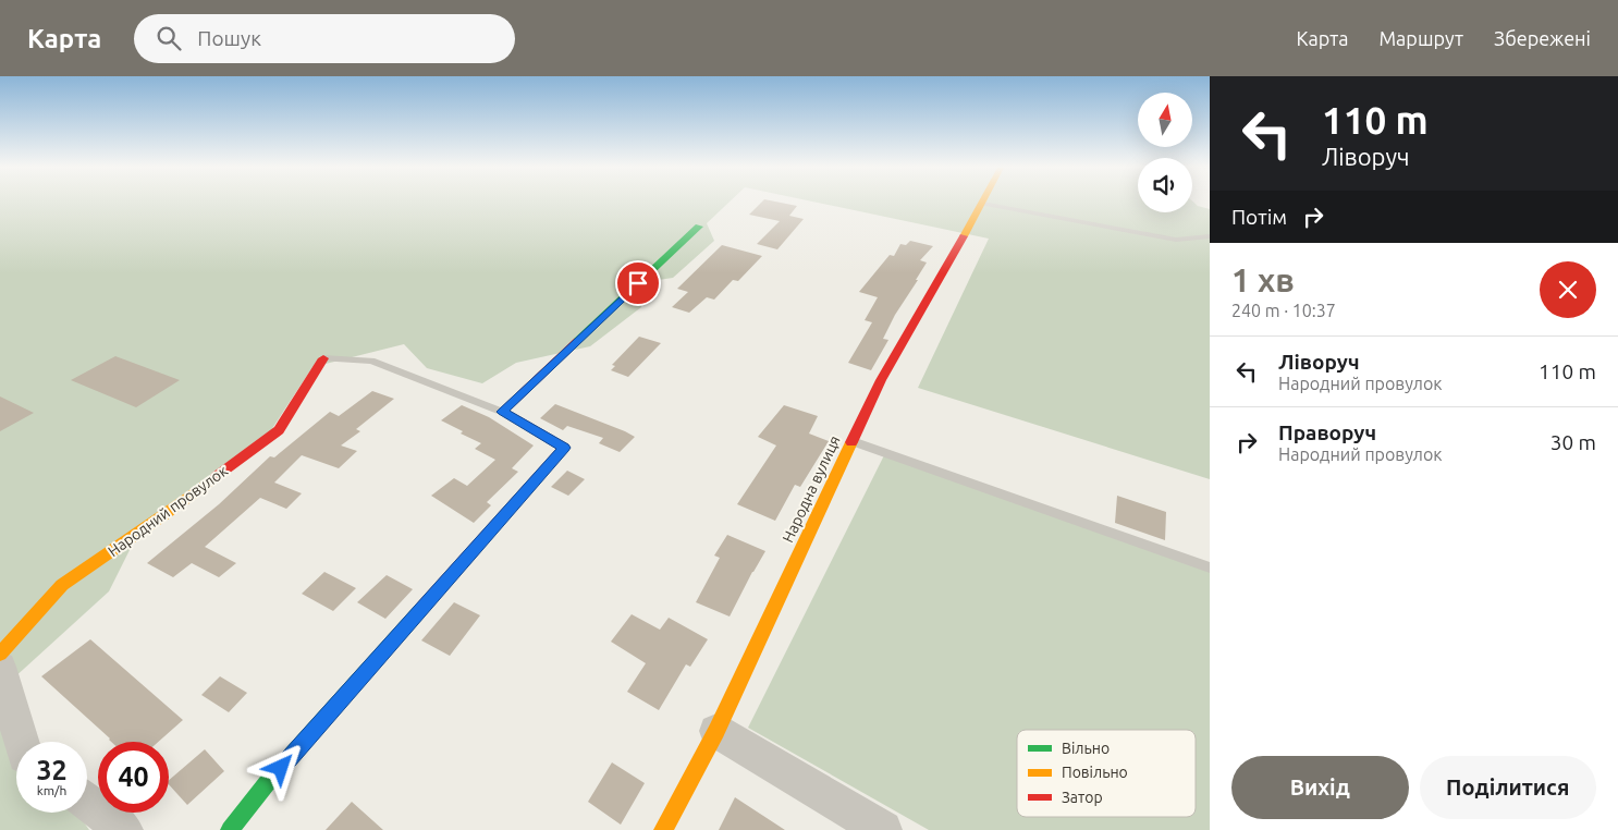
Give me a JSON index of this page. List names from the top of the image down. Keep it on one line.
{"streets":{"street":["Народна вулиця","Народний провулок"]},"legend":["Вільно","Повільно","Затор"],"north":"top","page":{"header":"Карта","search":"Пошук","nav":["Карта","Маршрут","Збережені"],"turn":["110 m","Ліворуч"],"then":"Потім","heading":["1 хв","240 m · 10:37"],"list":[{"name":"Ліворуч","note":"Народний провулок","value":"110 m"},{"name":"Праворуч","note":"Народний провулок","value":"30 m"}],"speed":"32 km/h","limit":"40","buttons":["Вихід","Поділитися"]}}
